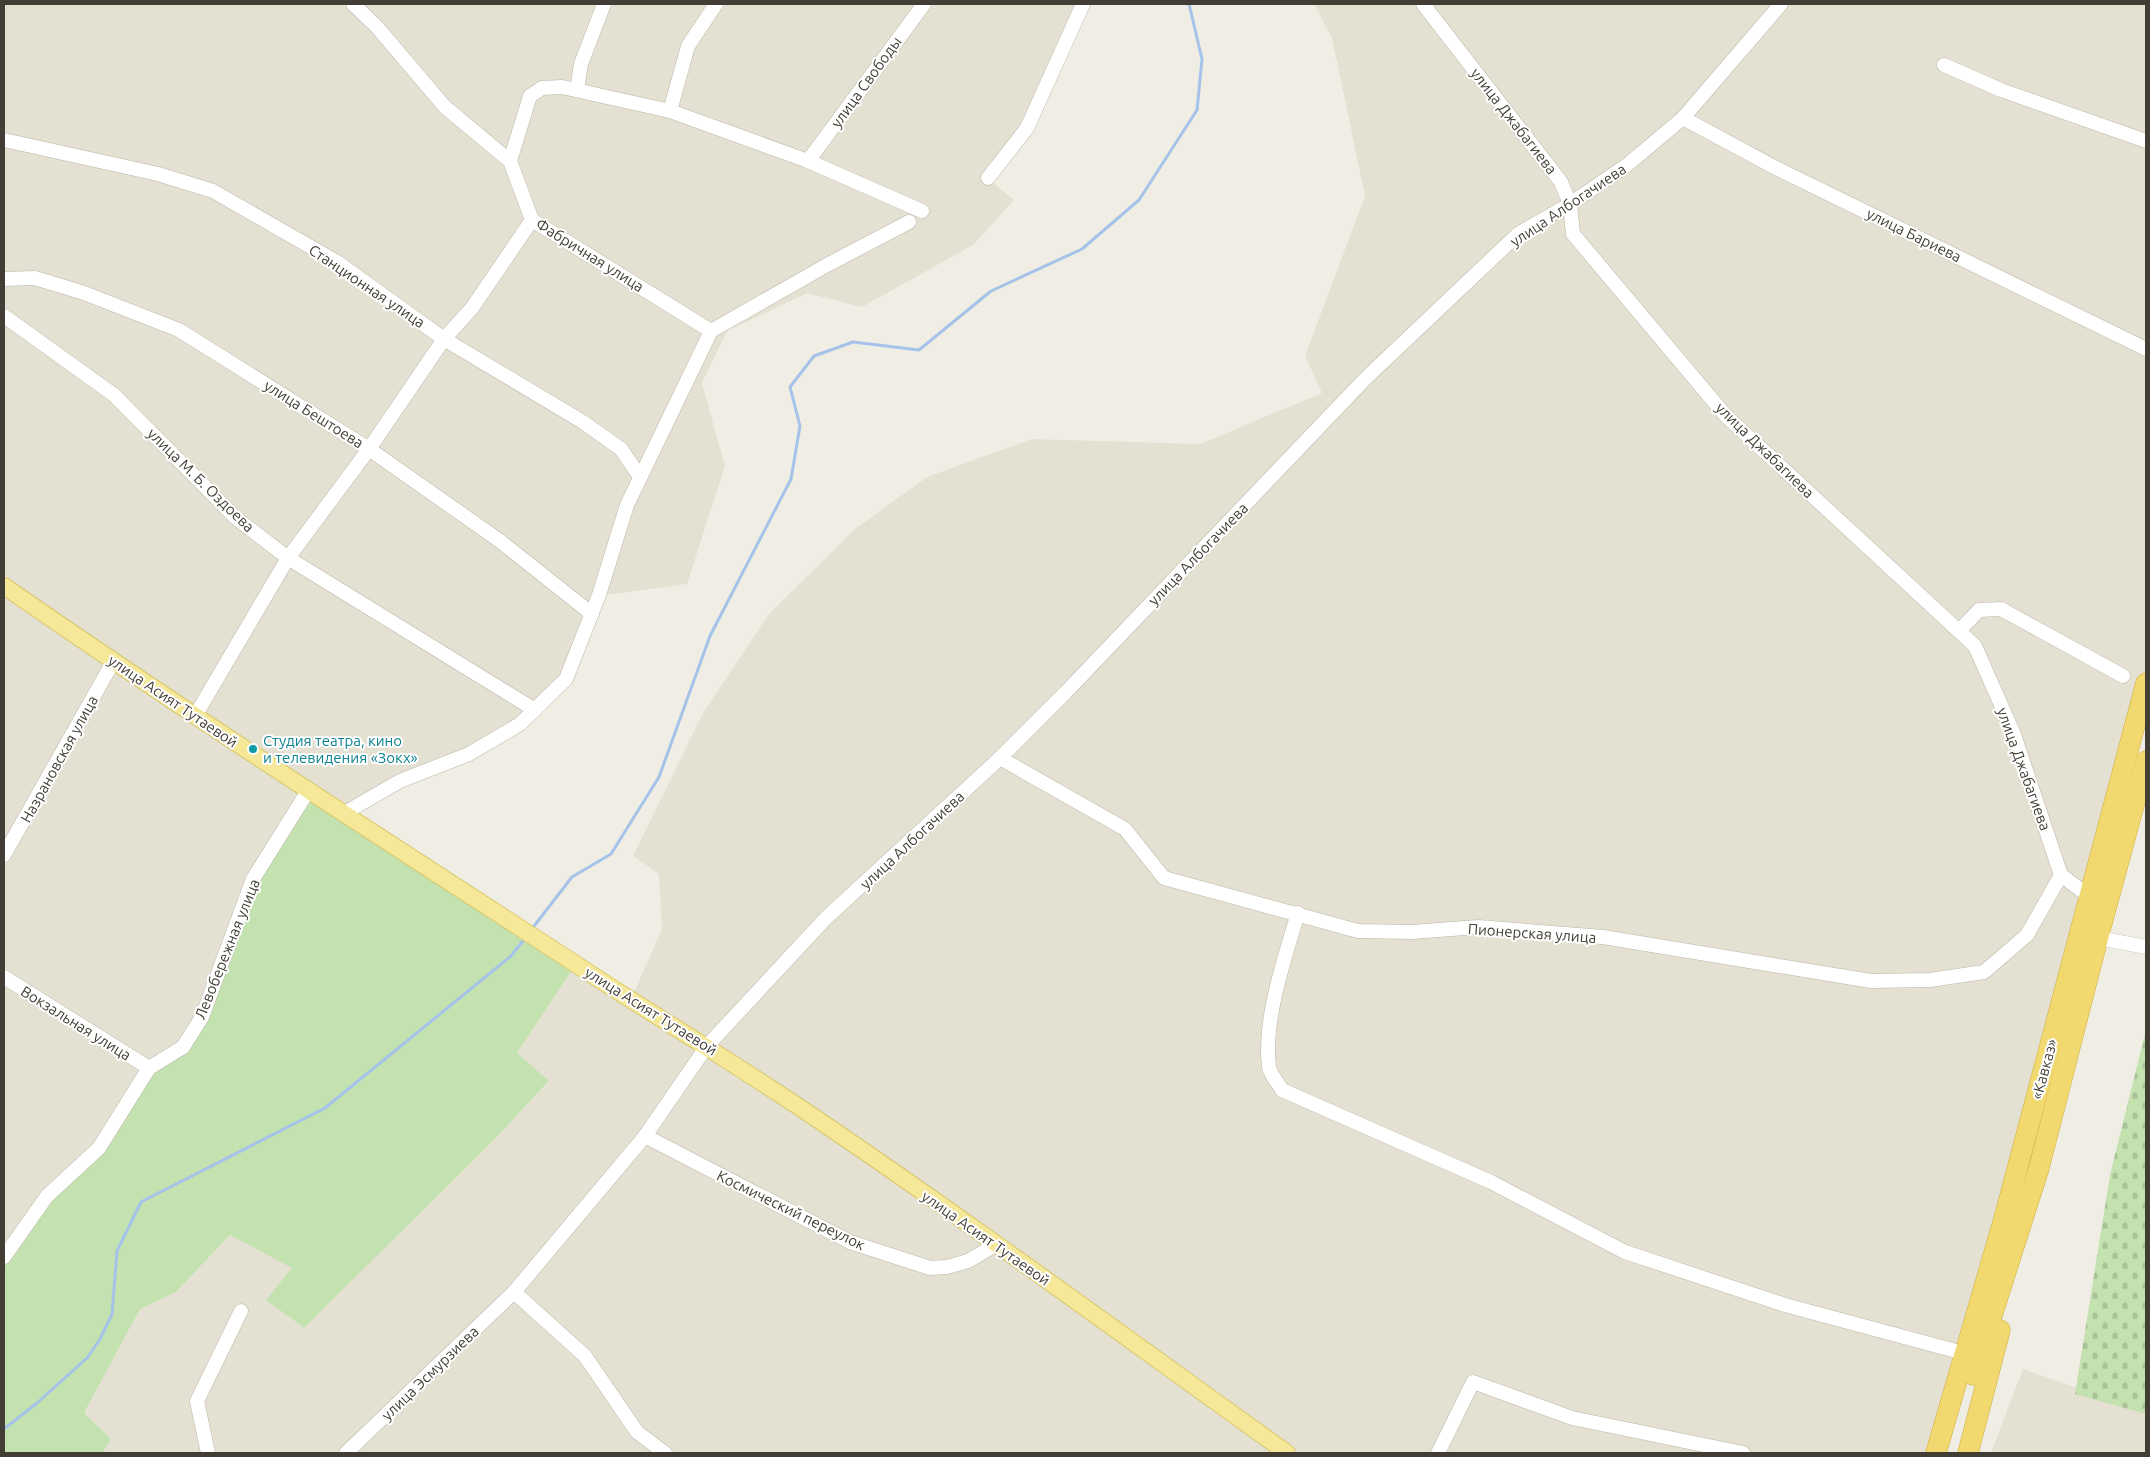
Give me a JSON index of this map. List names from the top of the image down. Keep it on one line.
{"streets":{"highway":["«Кавказ»"],"main road":["улица Асият Тутаевой"],"street":["улица Свободы","улица Джабагиева","улица Албогачиева","улица Бариева","Фабричная улица","Станционная улица","улица Бештоева","улица М. Б. Оздоева","Назрановская улица","Пионерская улица","Левобережная улица","Вокзальная улица","Космический переулок","улица Эсмурзиева"]},"crossings":[["улица Джабагиева","улица Албогачиева"],["улица Джабагиева","Пионерская улица"],["улица Албогачиева","улица Бариева"],["улица Албогачиева","улица Асият Тутаевой"],["улица Албогачиева","Пионерская улица"],["улица Албогачиева","Космический переулок"],["улица Албогачиева","улица Эсмурзиева"],["улица Асият Тутаевой","Назрановская улица"],["улица Асият Тутаевой","Левобережная улица"],["улица Асият Тутаевой","Космический переулок"],["Левобережная улица","Вокзальная улица"],["Космический переулок","улица Эсмурзиева"]],"places":["Студия театра, кино и телевидения «Зокх»"]}
